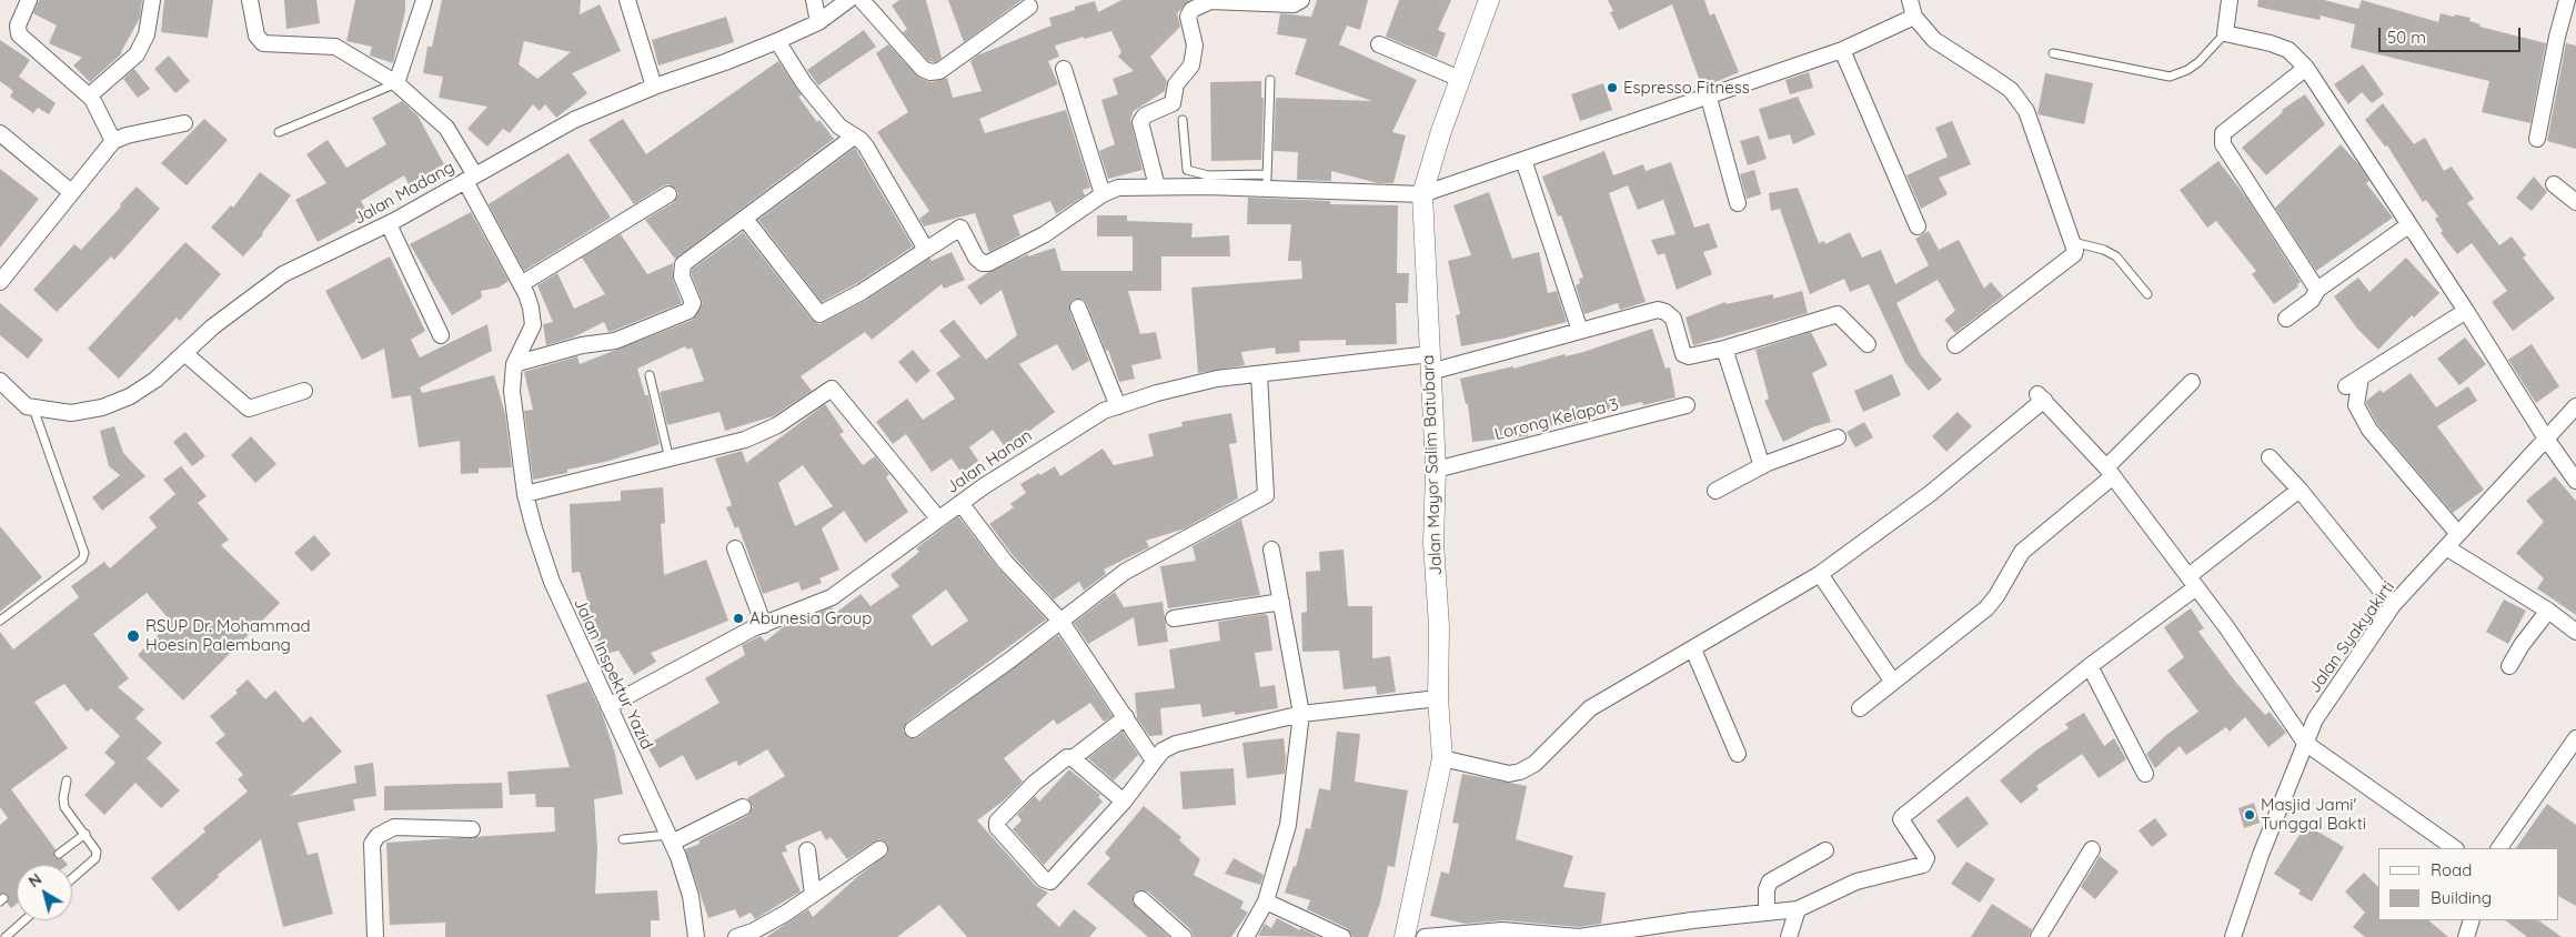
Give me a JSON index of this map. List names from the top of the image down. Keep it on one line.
{"streets":{"street":["Jalan Madang","Lorong Kelapa 3","Jalan Hanan","Jalan Mayor Salim Batubara","Jalan Syakyakirti","Jalan Inspektur Yazid"]},"crossings":[["Lorong Kelapa 3","Jalan Mayor Salim Batubara"],["Jalan Hanan","Jalan Mayor Salim Batubara"],["Jalan Hanan","Jalan Inspektur Yazid"]],"places":["Espresso Fitness","Abunesia Group","RSUP Dr. Mohammad Hoesin Palembang","Masjid Jami' Tunggal Bakti"],"legend":["Road","Building"],"scale_bar":"50 m","north":"top left"}
